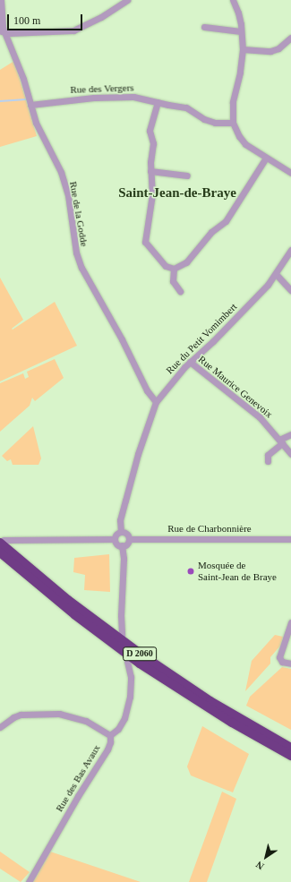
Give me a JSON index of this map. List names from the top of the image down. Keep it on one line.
{"streets":{"highway":["D 2060"],"street":["Rue des Vergers","Rue de la Godde","Rue du Petit Vomimbert","Rue Maurice Genevoix","Rue de Charbonnière","Rue des Bas Avaux"]},"crossings":[["Rue des Vergers","Rue de la Godde"],["Rue de la Godde","Rue du Petit Vomimbert"],["Rue du Petit Vomimbert","Rue Maurice Genevoix"],["Rue du Petit Vomimbert","Rue de Charbonnière"]],"districts":["Saint-Jean-de-Braye"],"places":["Mosquée de Saint-Jean de Braye"],"scale_bar":"100 m","north":"bottom left"}
